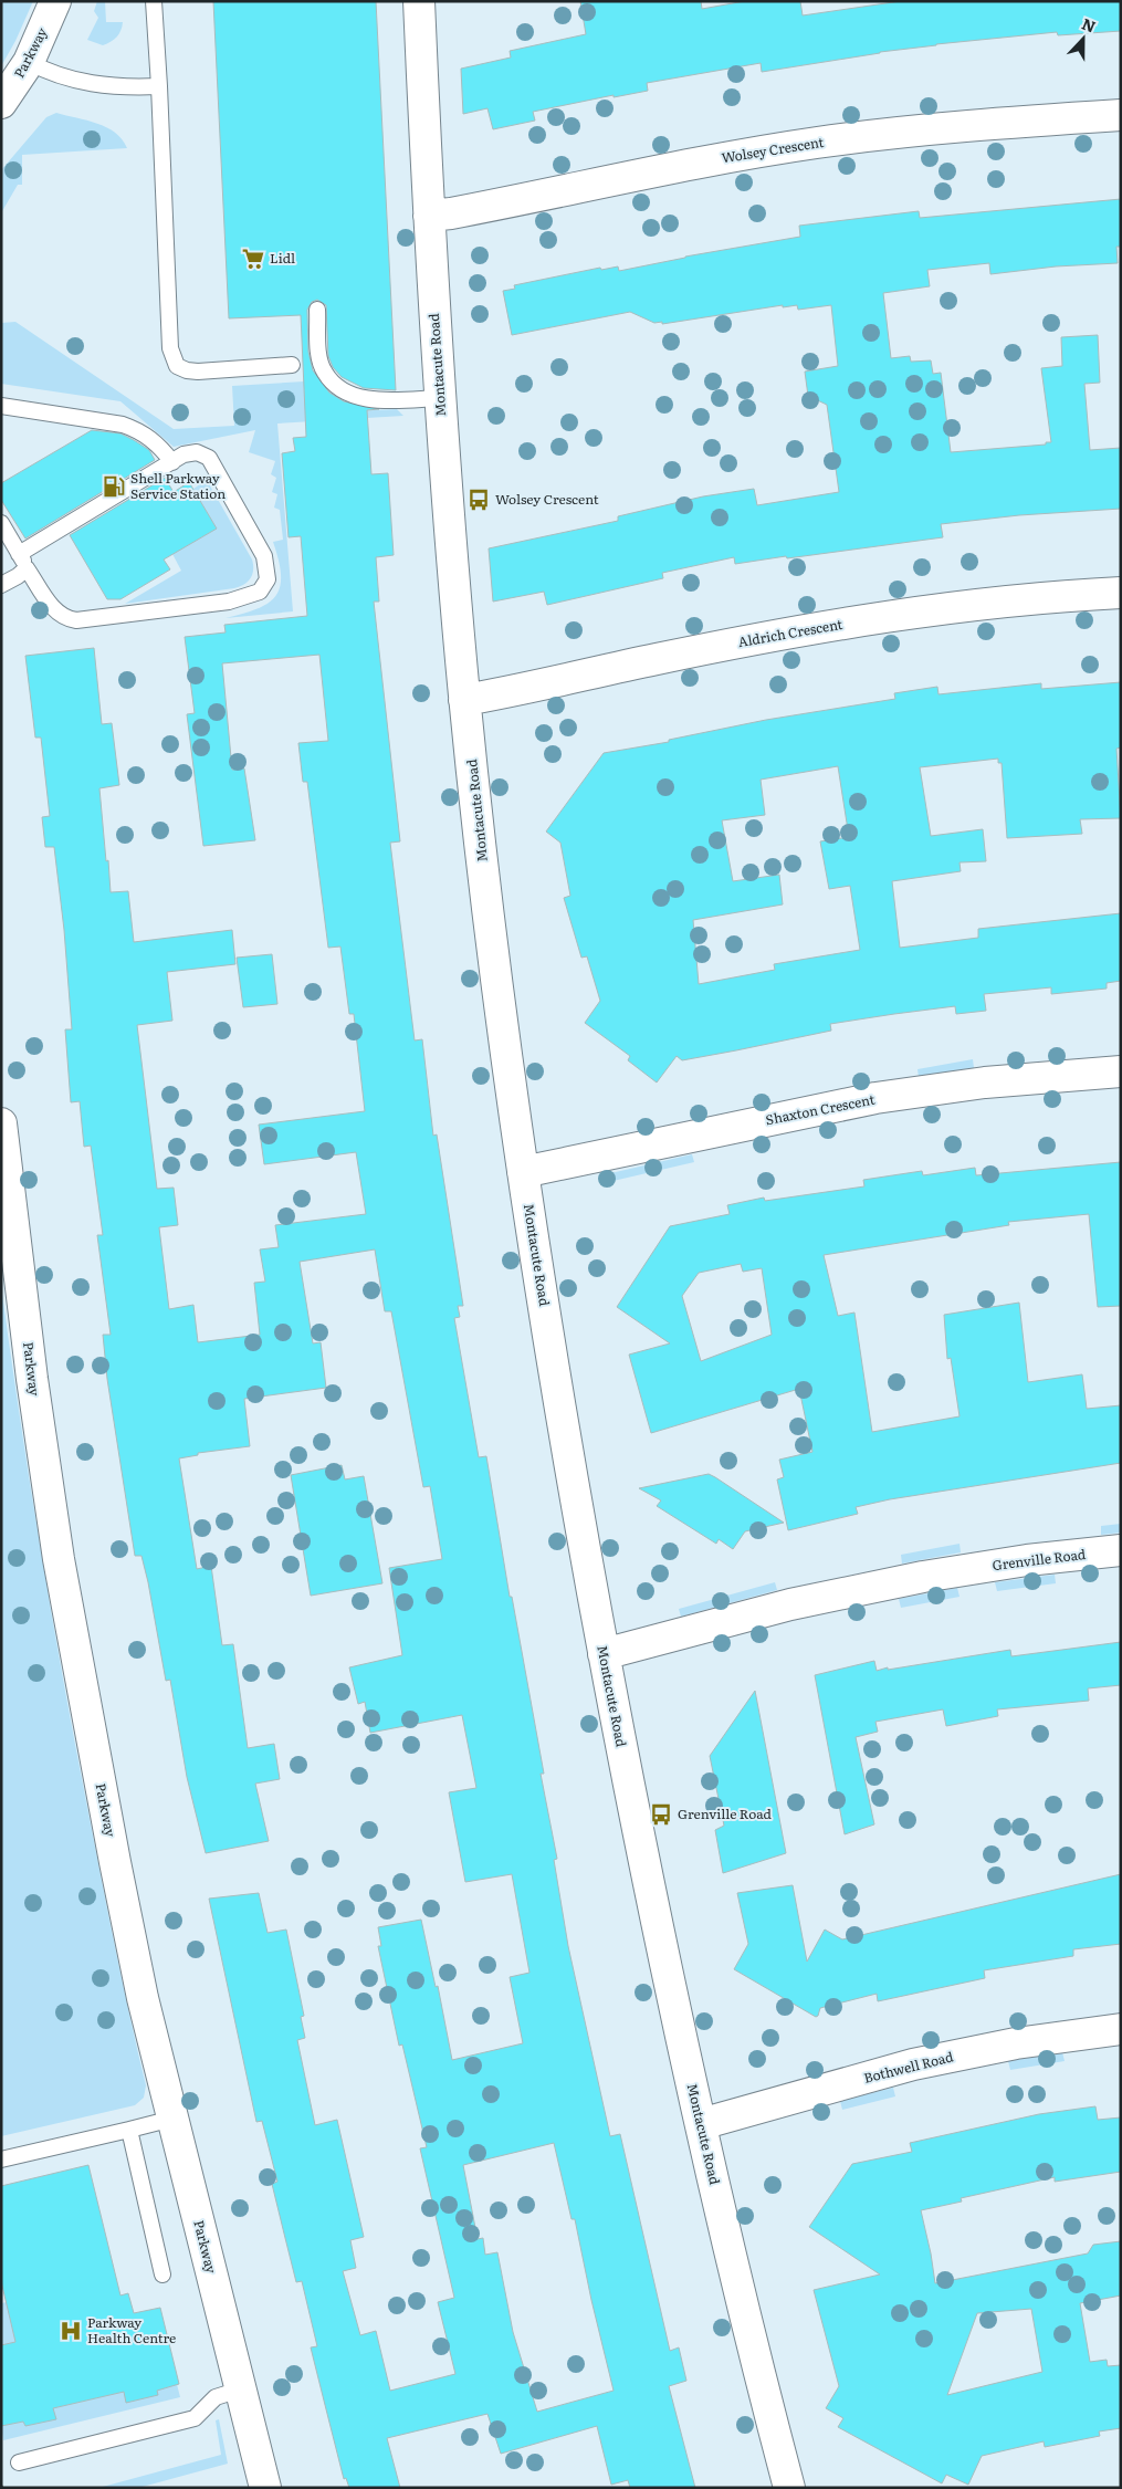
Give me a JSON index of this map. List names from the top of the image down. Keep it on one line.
{"streets":{"street":["Parkway","Wolsey Crescent","Montacute Road","Aldrich Crescent","Shaxton Crescent","Grenville Road","Bothwell Road"]},"crossings":[["Wolsey Crescent","Montacute Road"],["Montacute Road","Aldrich Crescent"],["Montacute Road","Shaxton Crescent"],["Montacute Road","Grenville Road"],["Montacute Road","Bothwell Road"]],"places":{"supermarket":["Lidl"],"fuel station":["Shell Parkway Service Station"],"bus stop":["Wolsey Crescent","Grenville Road"],"hospital":["Parkway Health Centre"]},"north":"top"}
